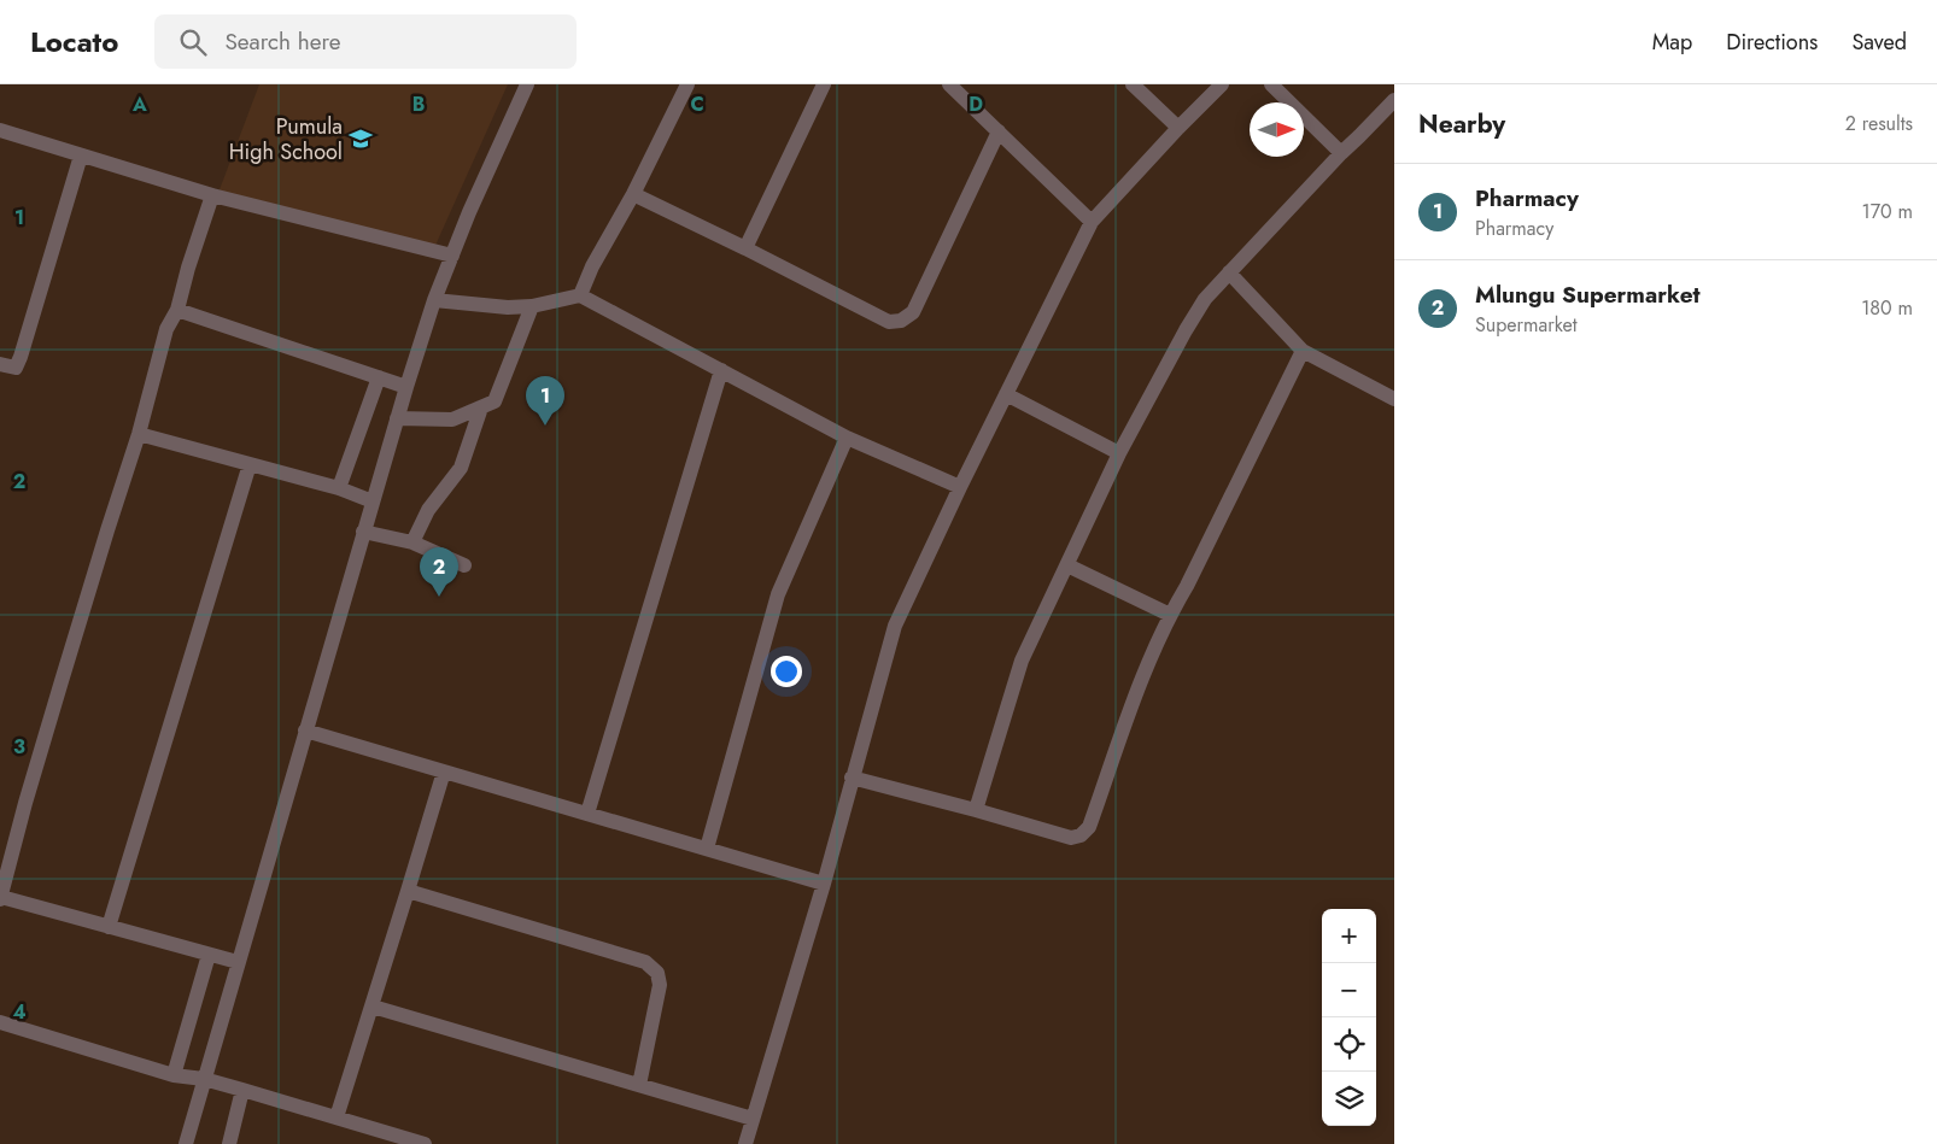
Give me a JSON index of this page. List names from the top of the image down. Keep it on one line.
{"places":{"school or university":["Pumula High School"]},"north":"right","page":{"header":"Locato","search":"Search here","nav":["Map","Directions","Saved"],"heading":["Nearby","2 results"],"list":[{"mark":"1","name":"Pharmacy","note":"Pharmacy","value":"170 m"},{"mark":"2","name":"Mlungu Supermarket","note":"Supermarket","value":"180 m"}],"pins":["1","2"],"map_buttons":["+","−"]},"grid":{"columns":["A","B","C","D"],"rows":["1","2","3","4"]}}
